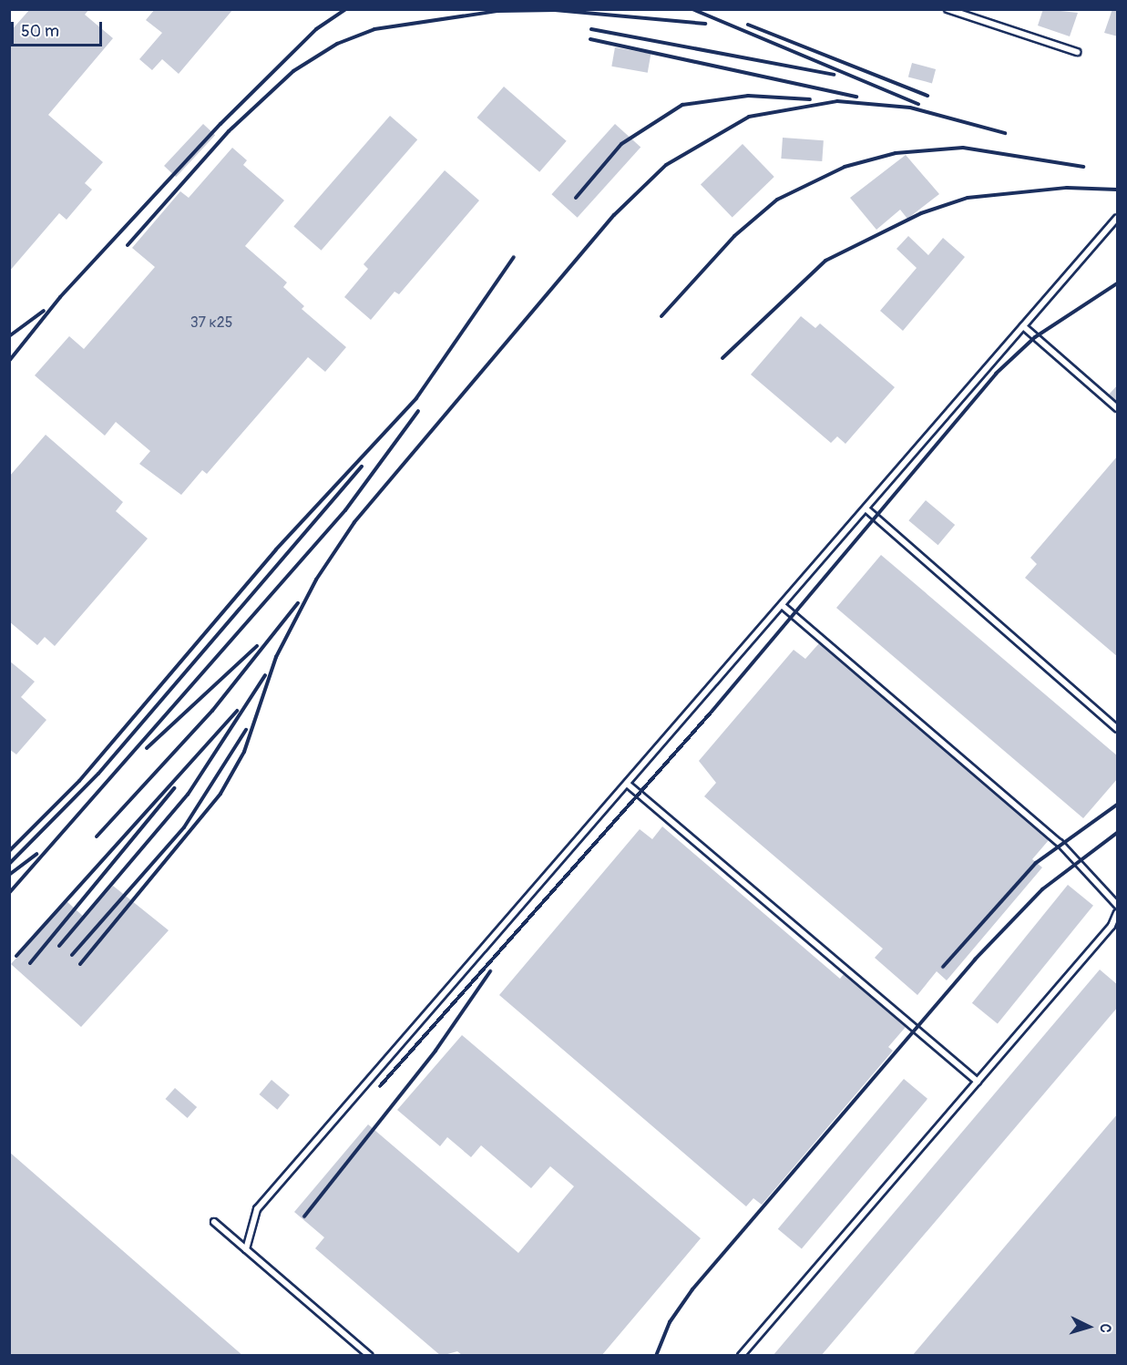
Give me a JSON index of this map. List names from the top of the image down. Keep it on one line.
{"house_numbers":["37 к25"],"scale_bar":"50 m","north":"right"}
